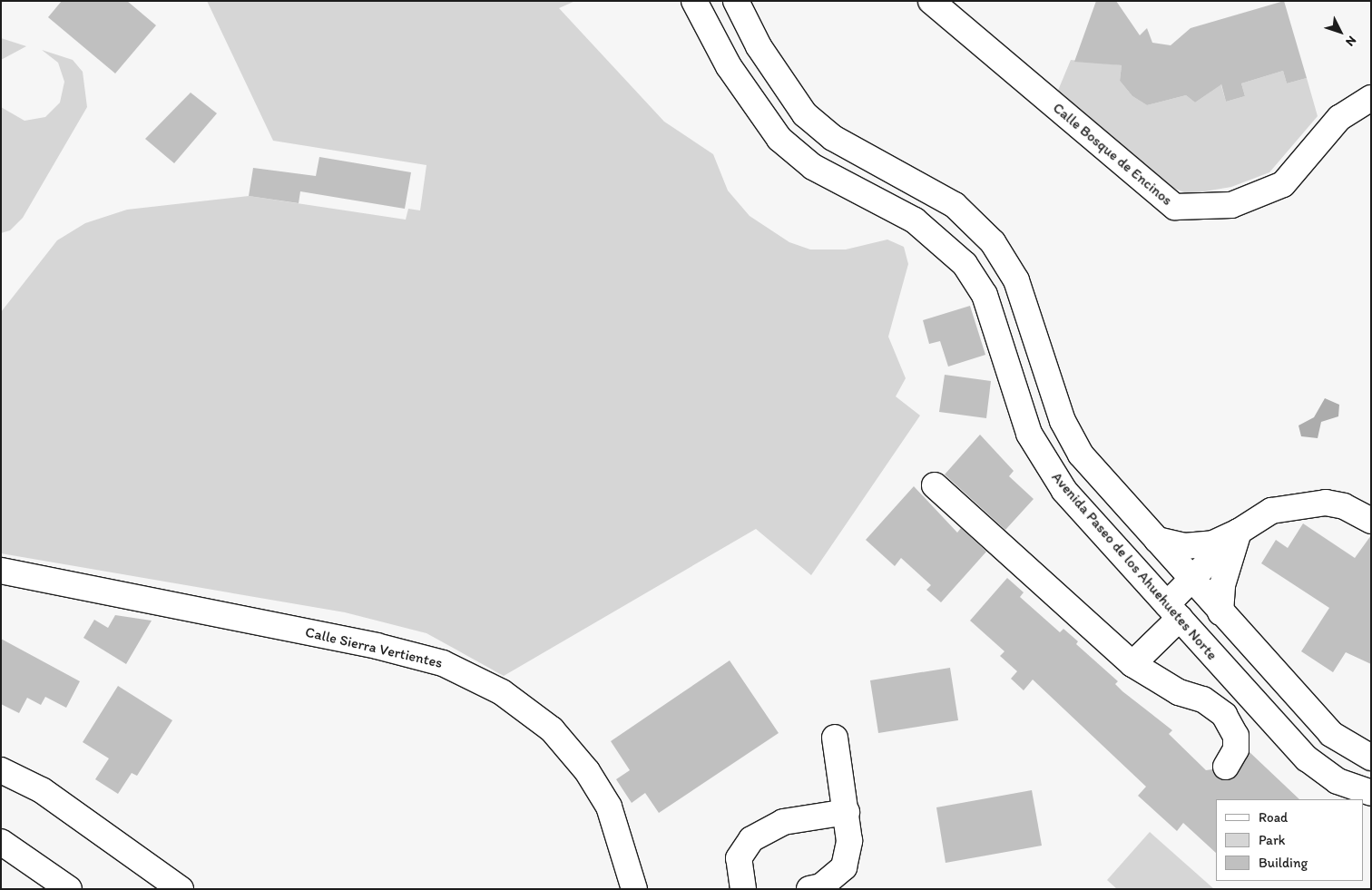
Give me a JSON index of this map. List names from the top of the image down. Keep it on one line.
{"streets":{"street":["Calle Bosque de Encinos","Avenida Paseo de los Ahuehuetes Norte","Calle Sierra Vertientes"]},"legend":["Road","Park","Building"],"north":"bottom right"}
